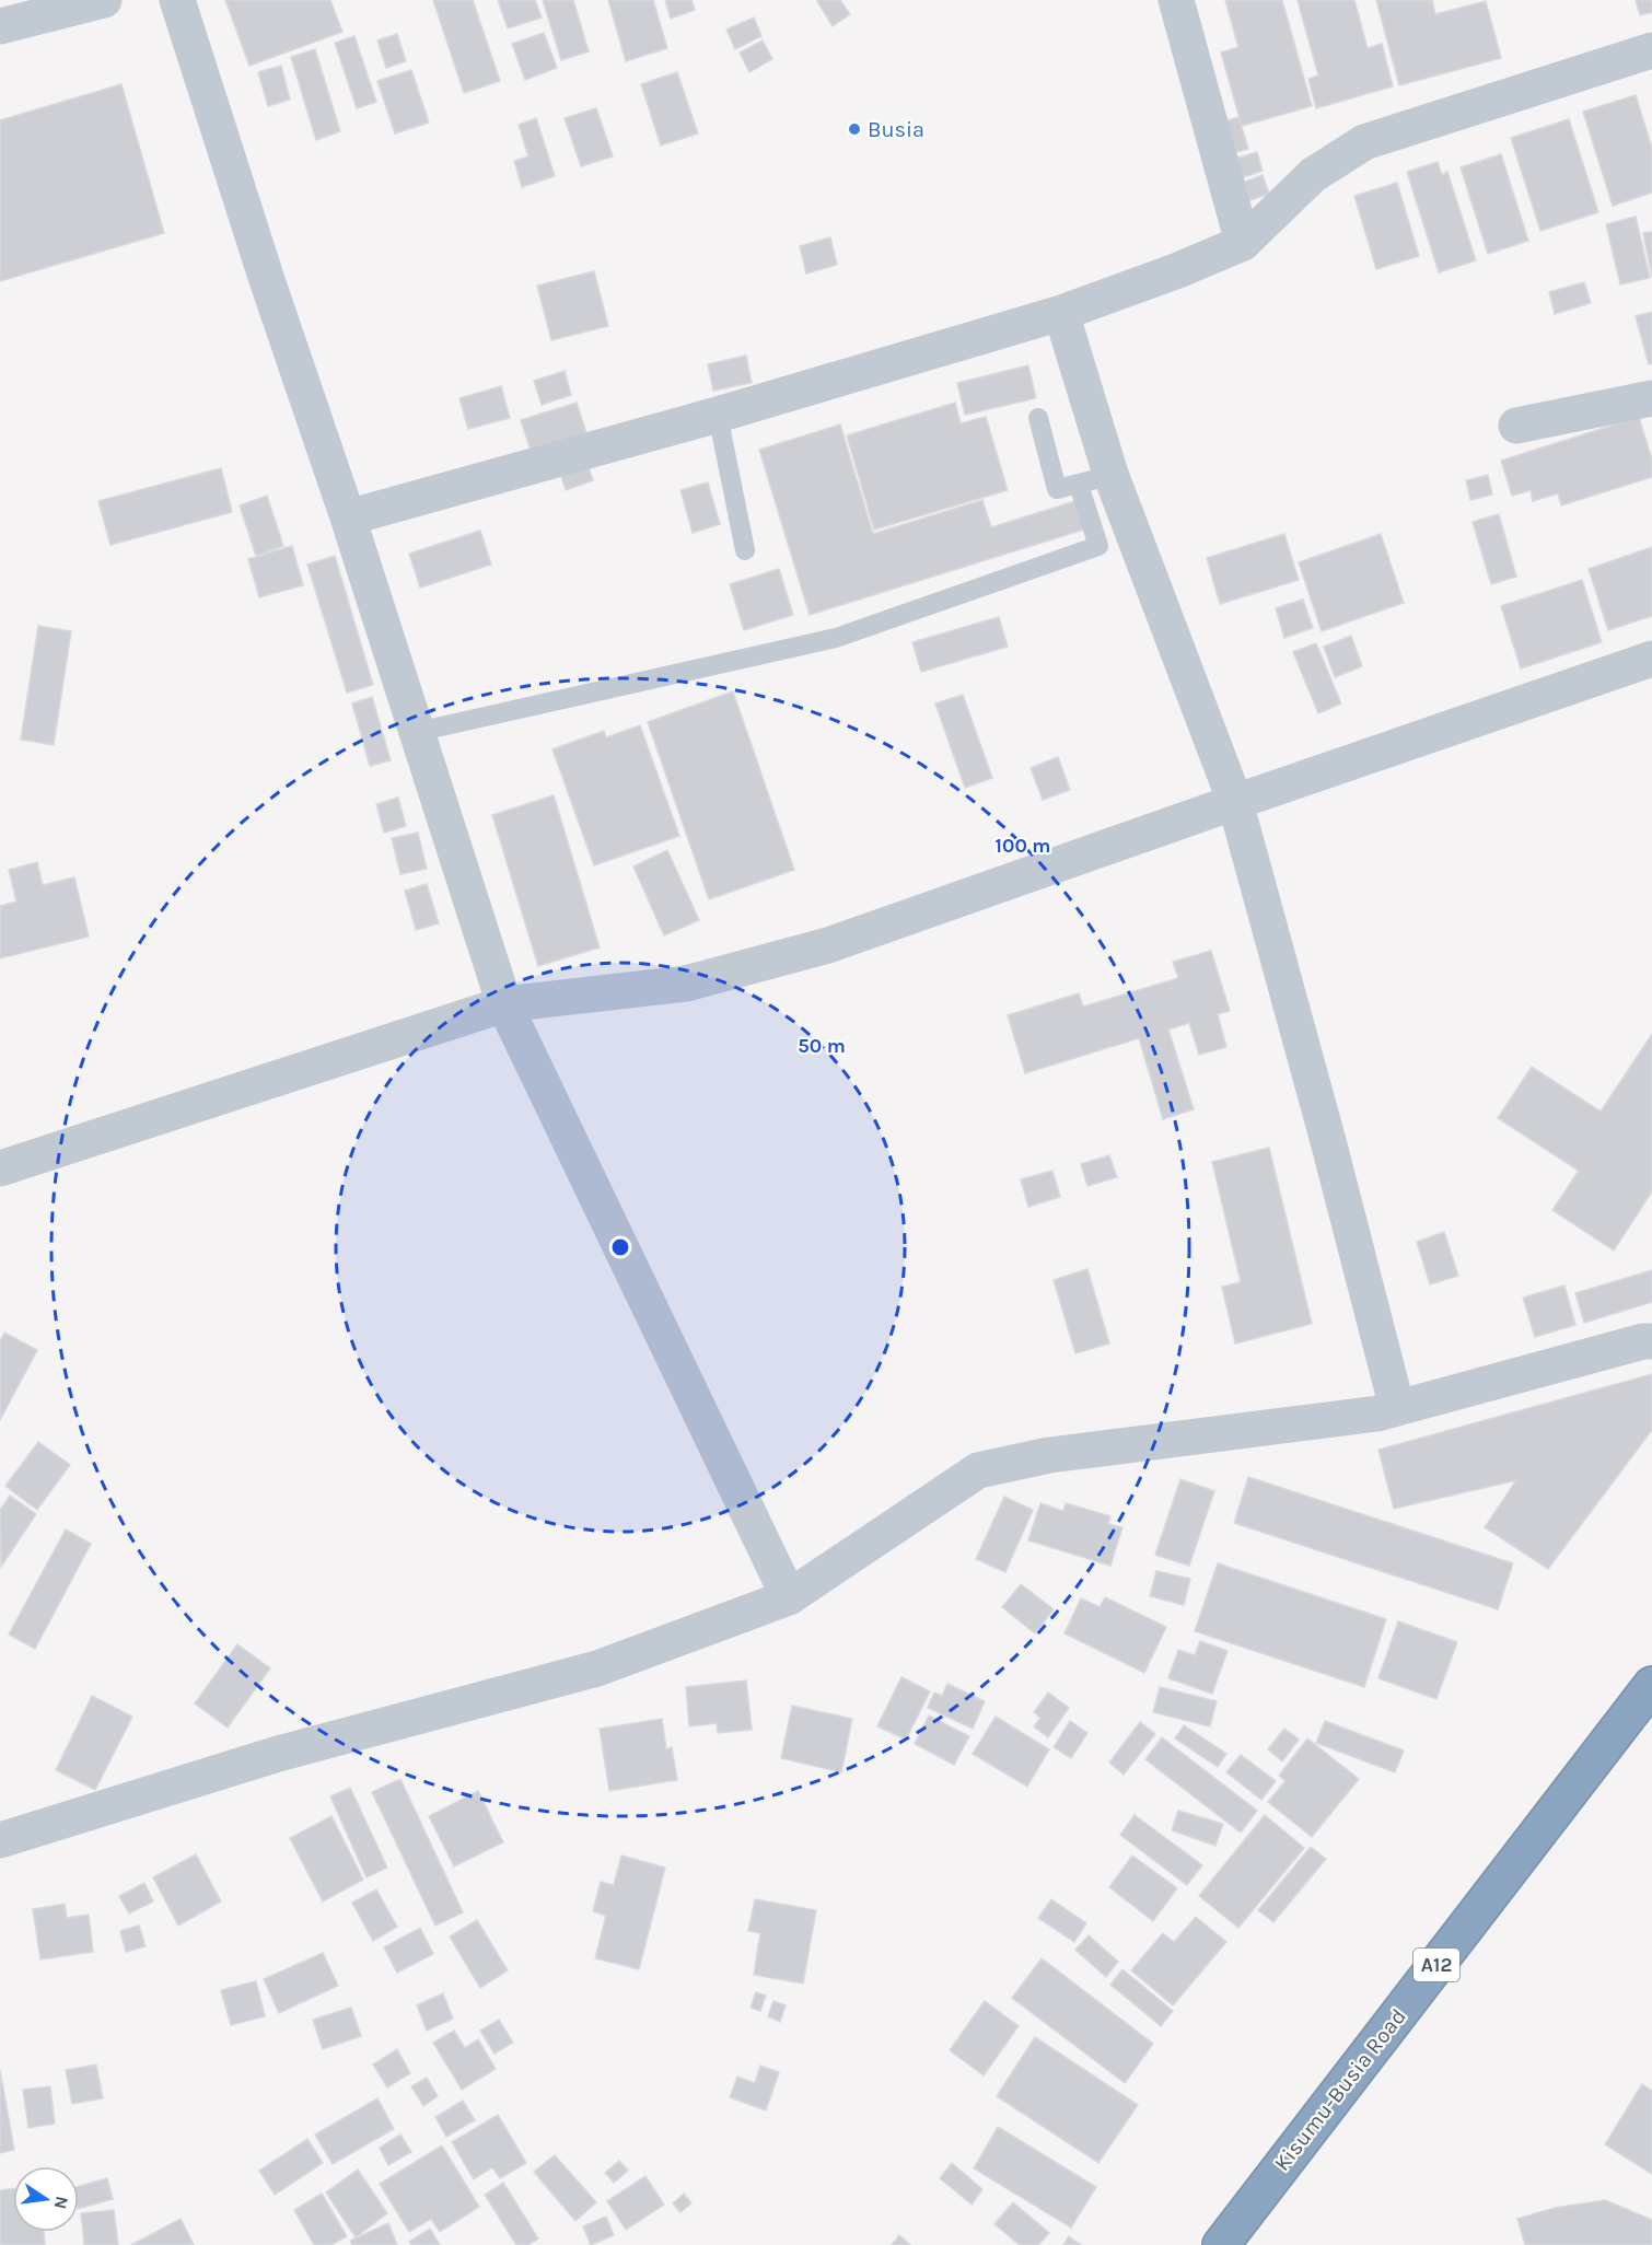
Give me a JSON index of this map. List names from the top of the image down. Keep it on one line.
{"streets":{"highway":["A12","Kisumu-Busia Road"]},"places":["Busia"],"north":"right","rings":["100 m","50 m"]}
